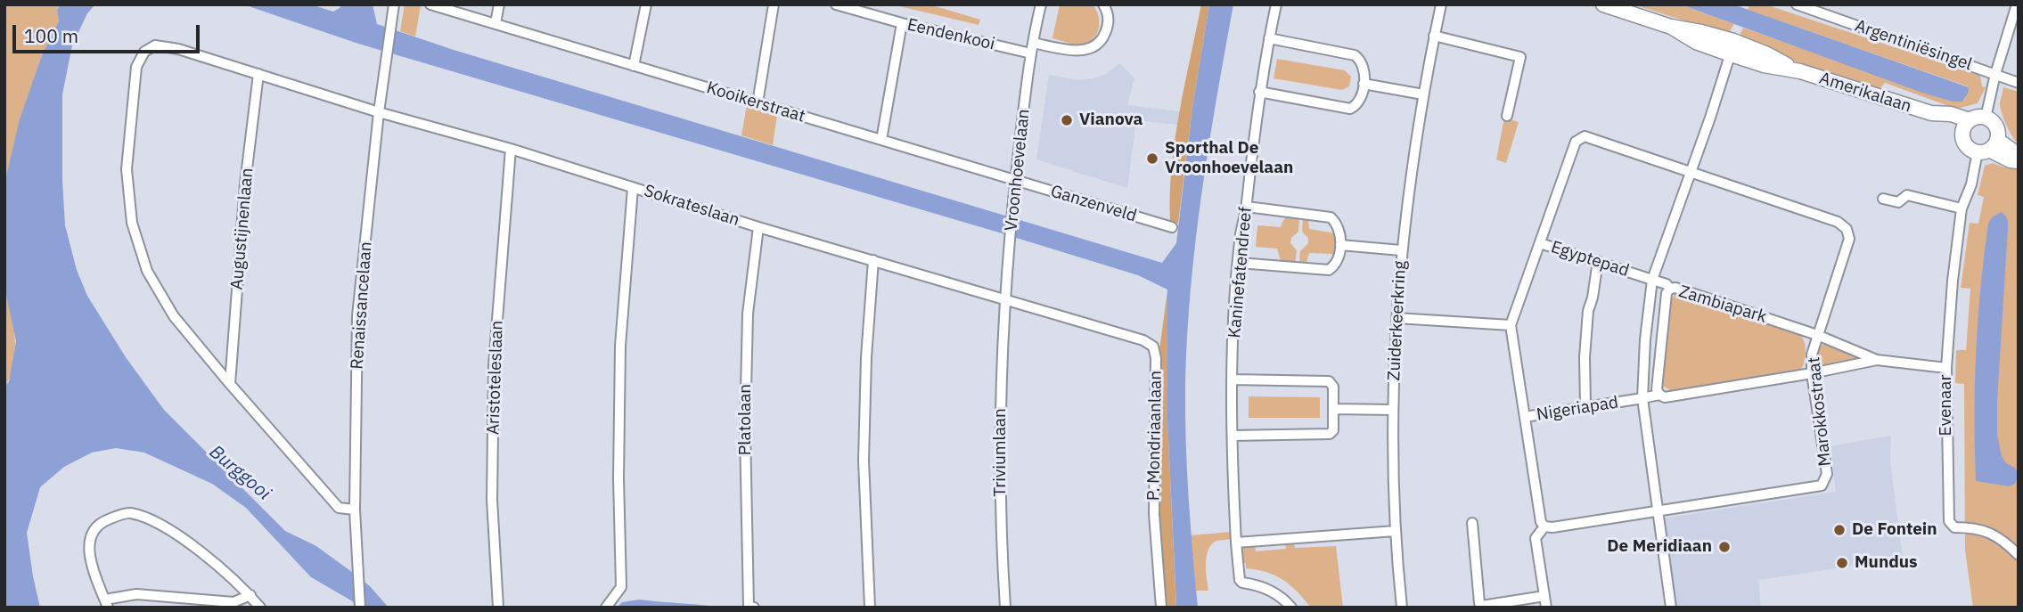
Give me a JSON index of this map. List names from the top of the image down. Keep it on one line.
{"streets":{"street":["Eendenkooi","Argentiniësingel","Amerikalaan","Kooikerstraat","Vroonhoevelaan","Ganzenveld","Sokrateslaan","Augustijnenlaan","Egyptepad","Kaninefatendreef","Zambiapark","Renaissancelaan","Zuiderkeerkring","Aristoteleslaan","Evenaar","Nigeriapad","Marokkostraat","Platolaan","P. Mondriaanlaan","Triviumlaan"]},"crossings":[["Eendenkooi","Vroonhoevelaan"],["Amerikalaan","Evenaar"],["Kooikerstraat","Vroonhoevelaan"],["Kooikerstraat","Ganzenveld"],["Vroonhoevelaan","Ganzenveld"],["Vroonhoevelaan","Sokrateslaan"],["Vroonhoevelaan","P. Mondriaanlaan"],["Vroonhoevelaan","Triviumlaan"],["Sokrateslaan","Renaissancelaan"],["Sokrateslaan","Aristoteleslaan"],["Sokrateslaan","Platolaan"],["Sokrateslaan","P. Mondriaanlaan"],["Sokrateslaan","Triviumlaan"],["Egyptepad","Marokkostraat"],["Zambiapark","Evenaar"],["Zambiapark","Nigeriapad"],["Zambiapark","Marokkostraat"],["Nigeriapad","Marokkostraat"],["P. Mondriaanlaan","Triviumlaan"]],"water":["Burggooi"],"places":["Vianova","Sporthal De Vroonhoevelaan","De Fontein","De Meridiaan","Mundus"],"scale_bar":"100 m"}
